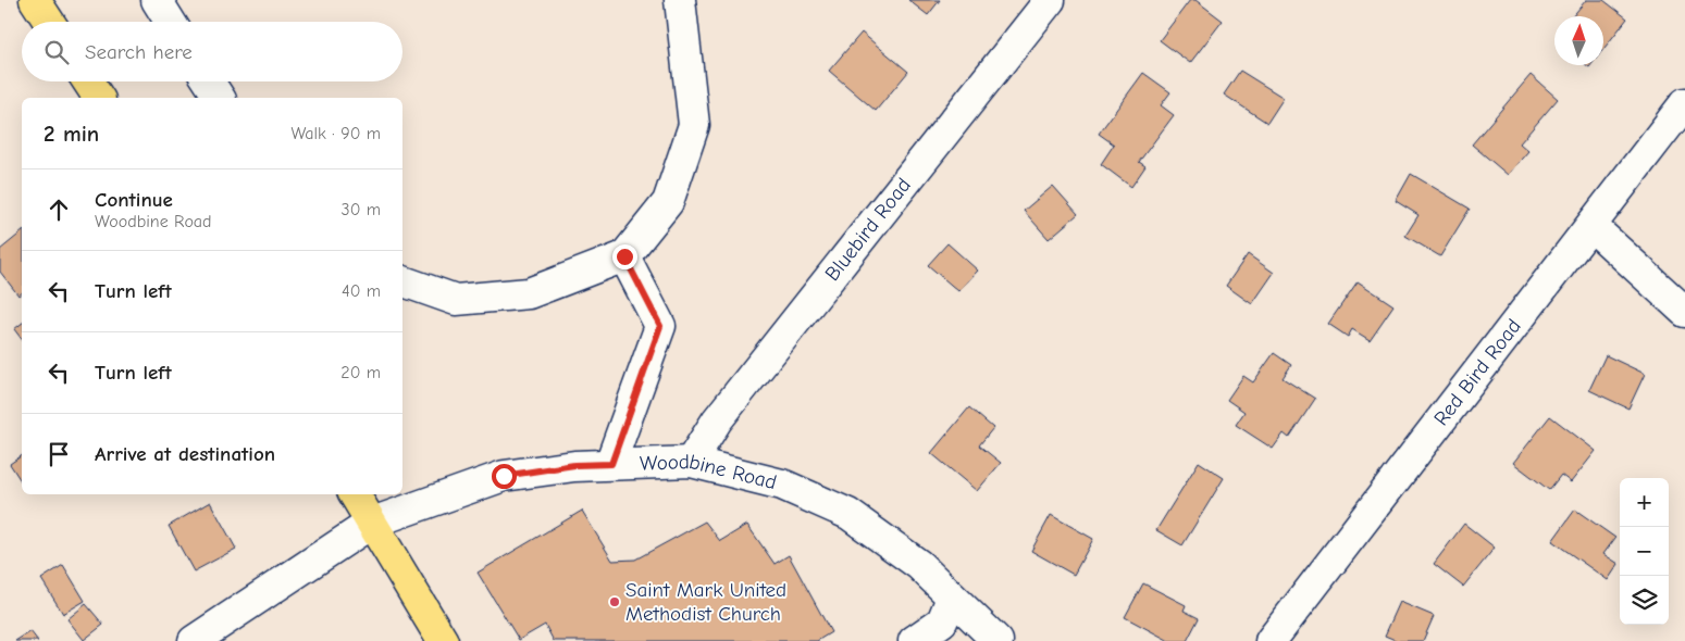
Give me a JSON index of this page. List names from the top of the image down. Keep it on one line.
{"streets":{"street":["Bluebird Road","Red Bird Road","Woodbine Road"]},"crossings":[["Bluebird Road","Woodbine Road"]],"places":["Saint Mark United Methodist Church"],"north":"top","page":{"search":"Search here","heading":["2 min","Walk · 90 m"],"list":[["Continue","Woodbine Road","30 m"],["Turn left","40 m"],["Turn left","20 m"],"Arrive at destination"],"map_buttons":["+","−"]}}
